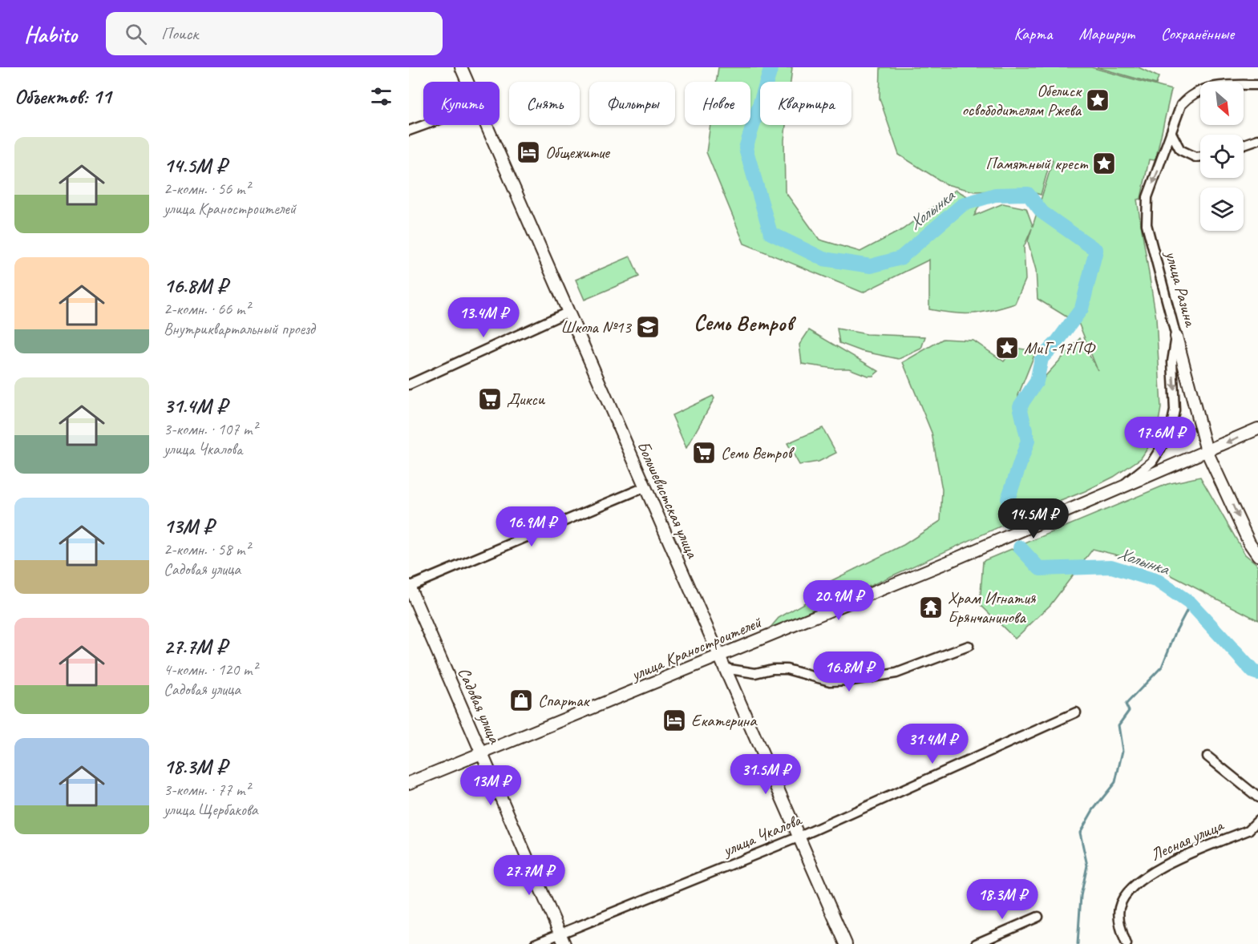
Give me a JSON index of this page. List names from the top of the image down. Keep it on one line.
{"streets":{"street":["улица Разина","Большевистская улица","улица Краностроителей","Садовая улица","улица Чкалова","Лесная улица"]},"crossings":[["улица Разина","улица Краностроителей"],["Большевистская улица","улица Краностроителей"],["Большевистская улица","улица Чкалова"],["улица Краностроителей","Садовая улица"],["Садовая улица","улица Чкалова"]],"one_way":["улица Разина"],"districts":["Семь Ветров"],"water":["Холынка"],"places":{"place":["Обелиск освободителям Ржева","Памятный крест","МиГ-17ПФ"],"hotel":["Общежитие","Екатерина"],"school or university":["Школа №13"],"supermarket":["Дикси","Семь Ветров"],"temple":["Храм Игнатия Брянчанинова"],"shop":["Спартак"]},"north":"bottom right","page":{"header":"Habito","search":"Поиск","nav":["Карта","Маршрут","Сохранённые"],"heading":"Объектов: 11","chip":["Купить","Снять","Фильтры","Новое","Квартира"],"list":[{"name":"14.5M ₽","note":"2-комн. · 56 m² · улица Краностроителей"},{"name":"16.8M ₽","note":"2-комн. · 66 m² · Внутриквартальный проезд"},{"name":"31.4M ₽","note":"3-комн. · 107 m² · улица Чкалова"},{"name":"13M ₽","note":"2-комн. · 58 m² · Садовая улица"},{"name":"27.7M ₽","note":"4-комн. · 120 m² · Садовая улица"},{"name":"18.3M ₽","note":"3-комн. · 77 m² · улица Щербакова"}],"price":["13.4M ₽","17.6M ₽","14.5M ₽","16.9M ₽","20.9M ₽","16.8M ₽","31.4M ₽","31.5M ₽","13M ₽","27.7M ₽","18.3M ₽"]}}
